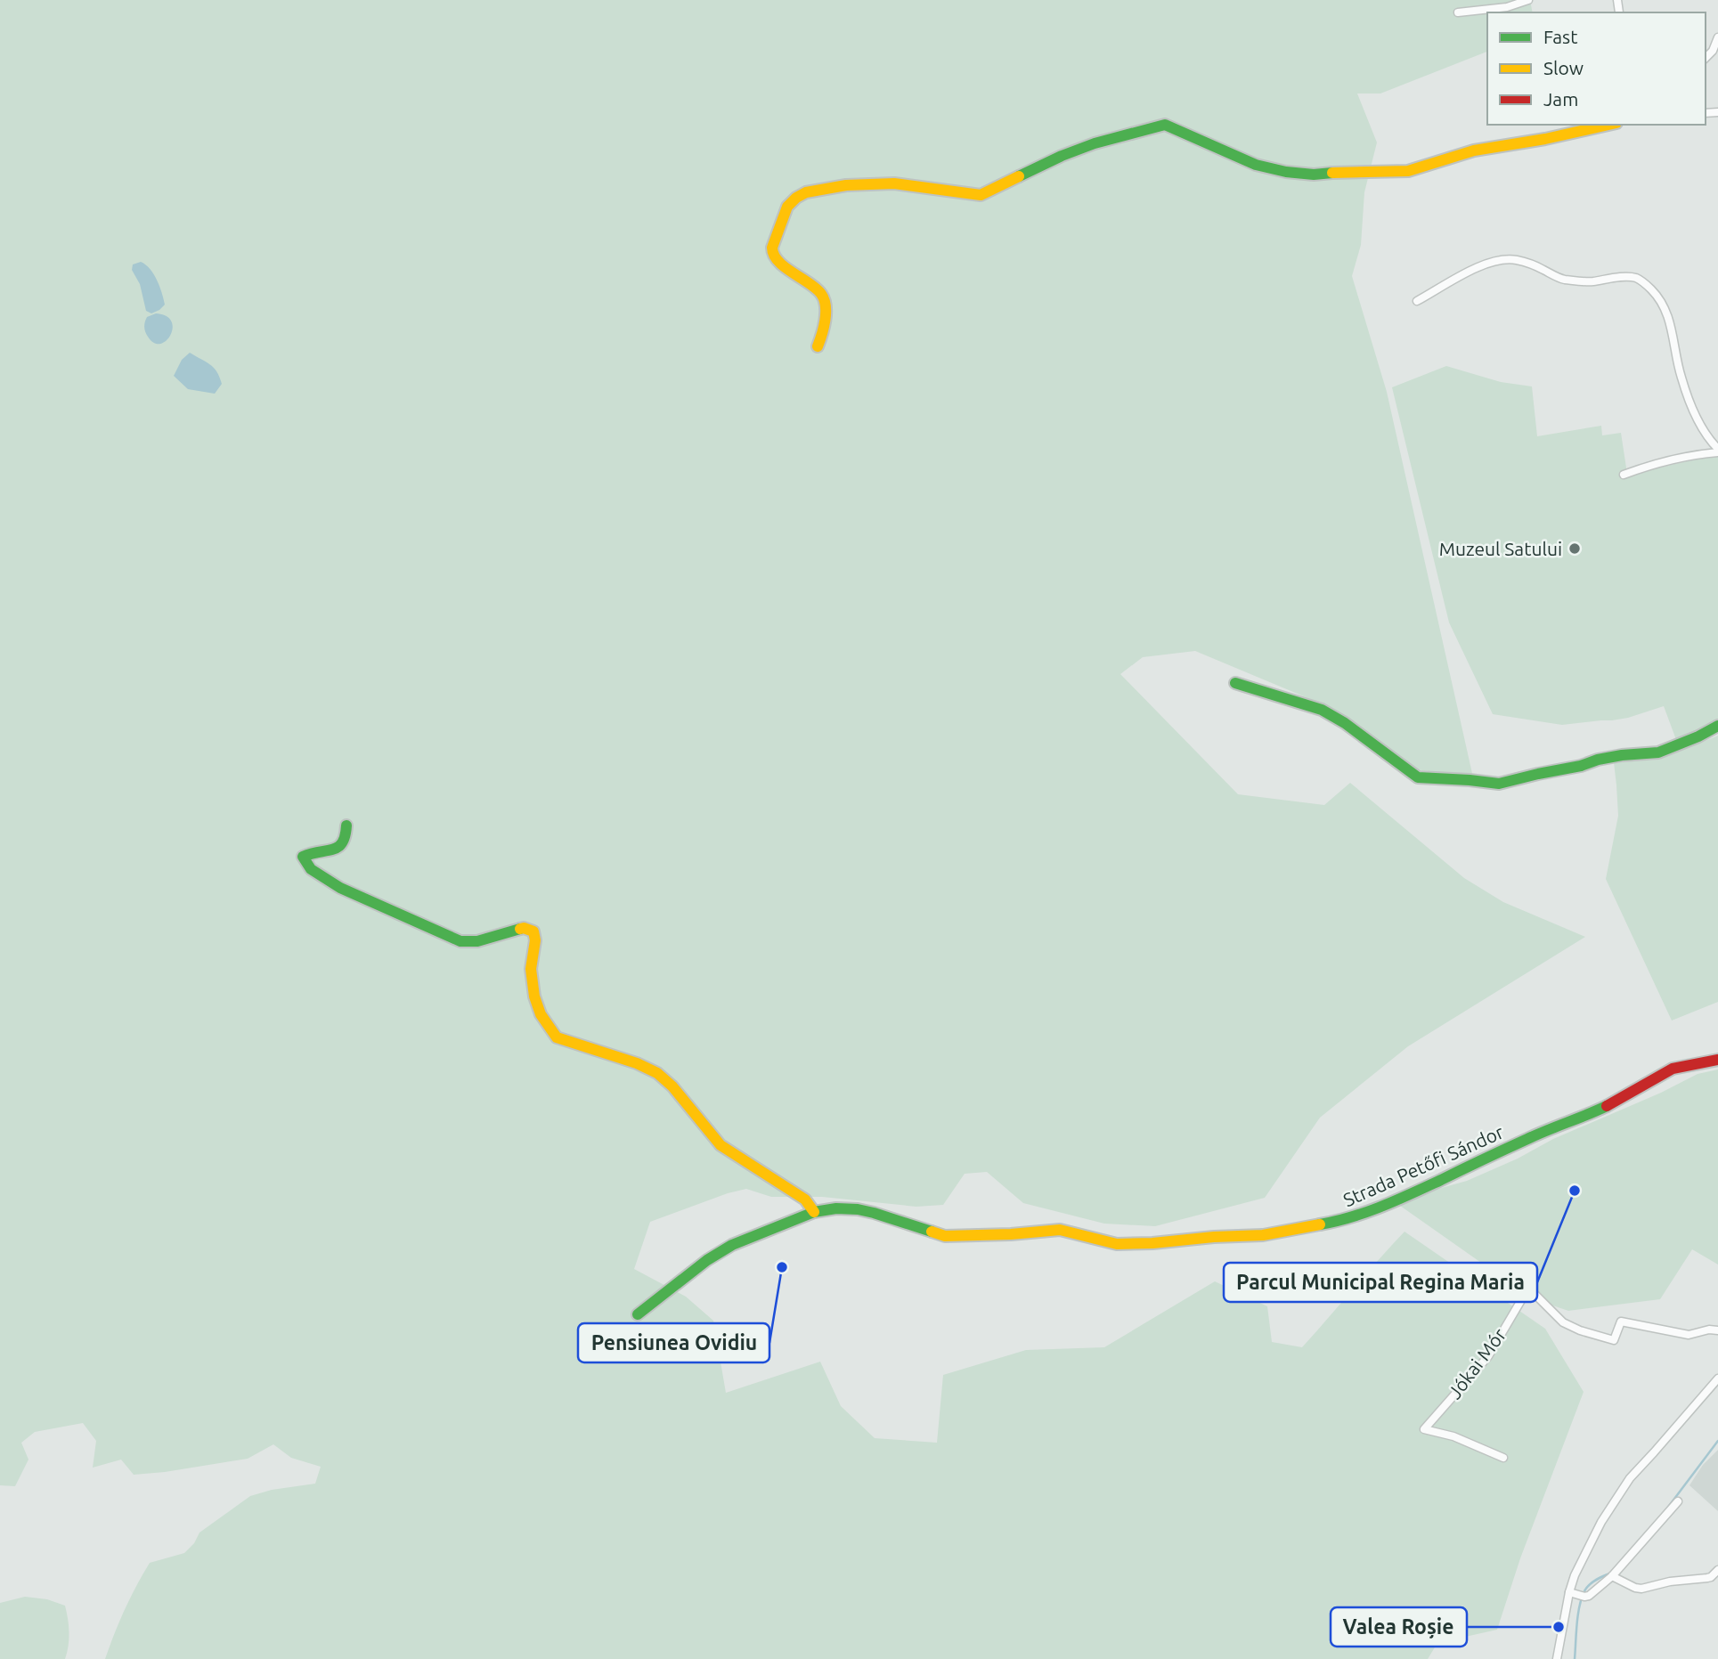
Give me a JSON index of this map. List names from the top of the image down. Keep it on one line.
{"streets":{"street":["Strada Petőfi Sándor","Jókai Mór"]},"places":["Muzeul Satului","Parcul Municipal Regina Maria","Pensiunea Ovidiu","Valea Roșie"],"legend":["Fast","Slow","Jam"]}
